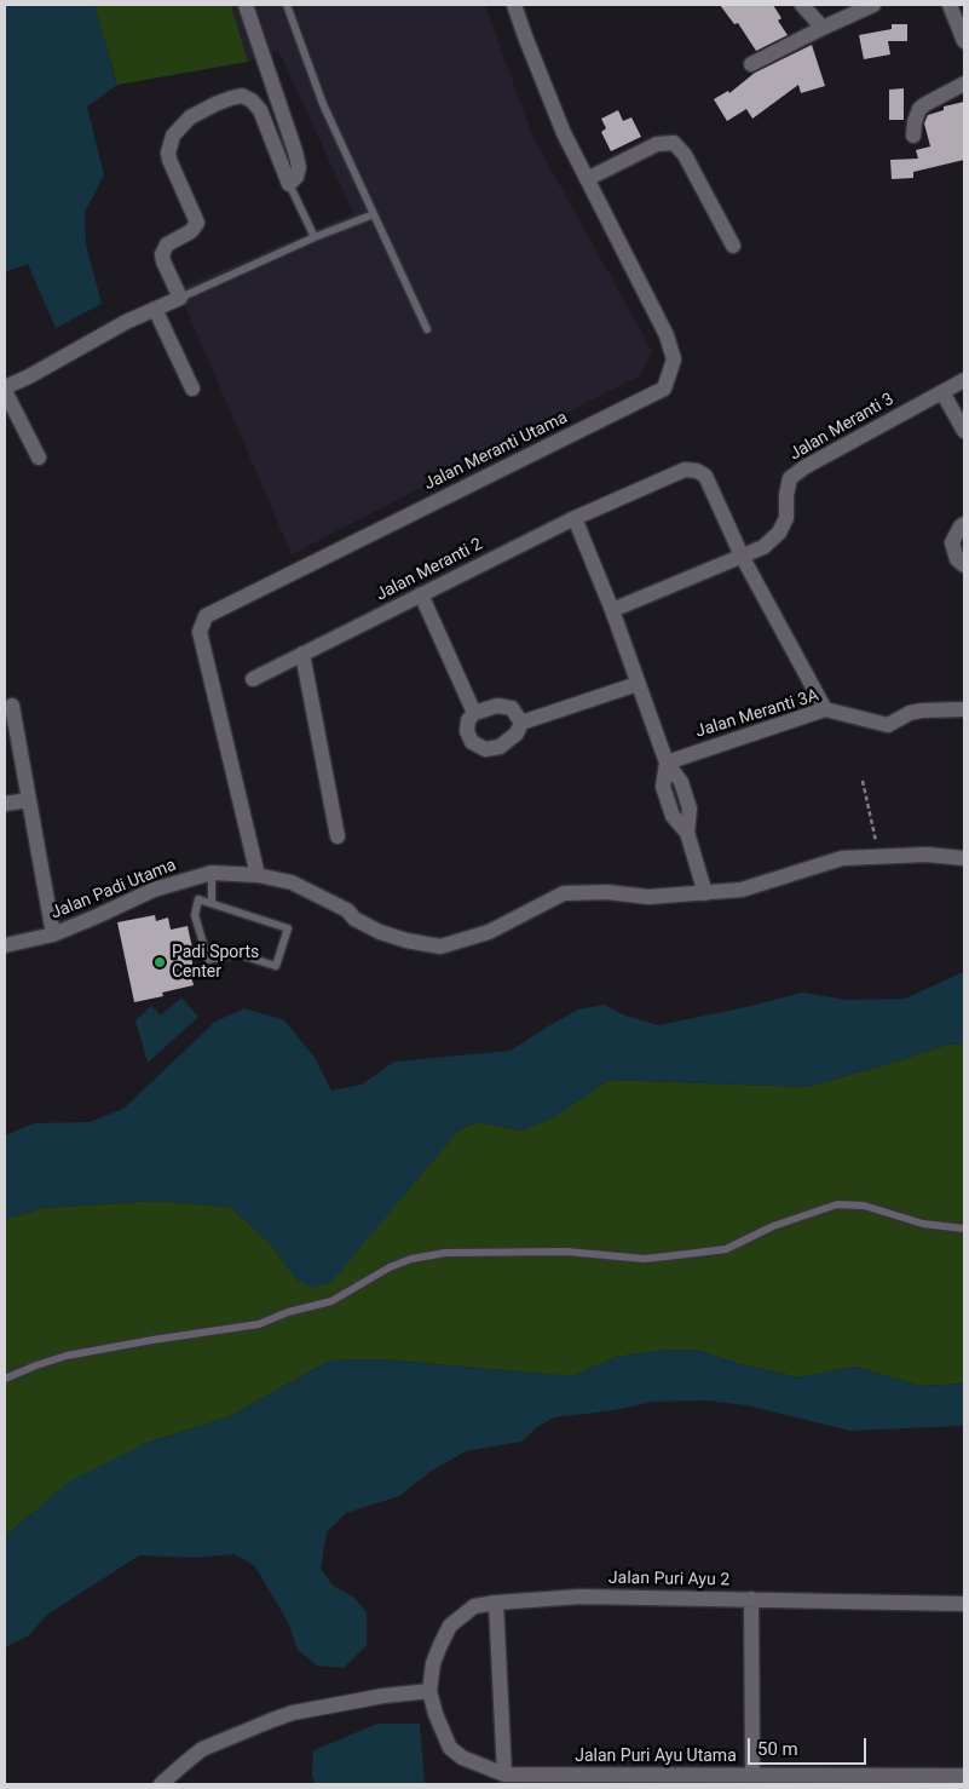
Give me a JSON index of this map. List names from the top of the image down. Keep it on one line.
{"streets":{"street":["Jalan Meranti 3","Jalan Meranti Utama","Jalan Meranti 2","Jalan Meranti 3A","Jalan Padi Utama","Jalan Puri Ayu 2","Jalan Puri Ayu Utama"]},"crossings":[["Jalan Meranti 3","Jalan Meranti 2"],["Jalan Meranti Utama","Jalan Padi Utama"],["Jalan Meranti 2","Jalan Meranti 3A"],["Jalan Puri Ayu 2","Jalan Puri Ayu Utama"]],"places":["Padi Sports Center"],"scale_bar":"50 m"}
